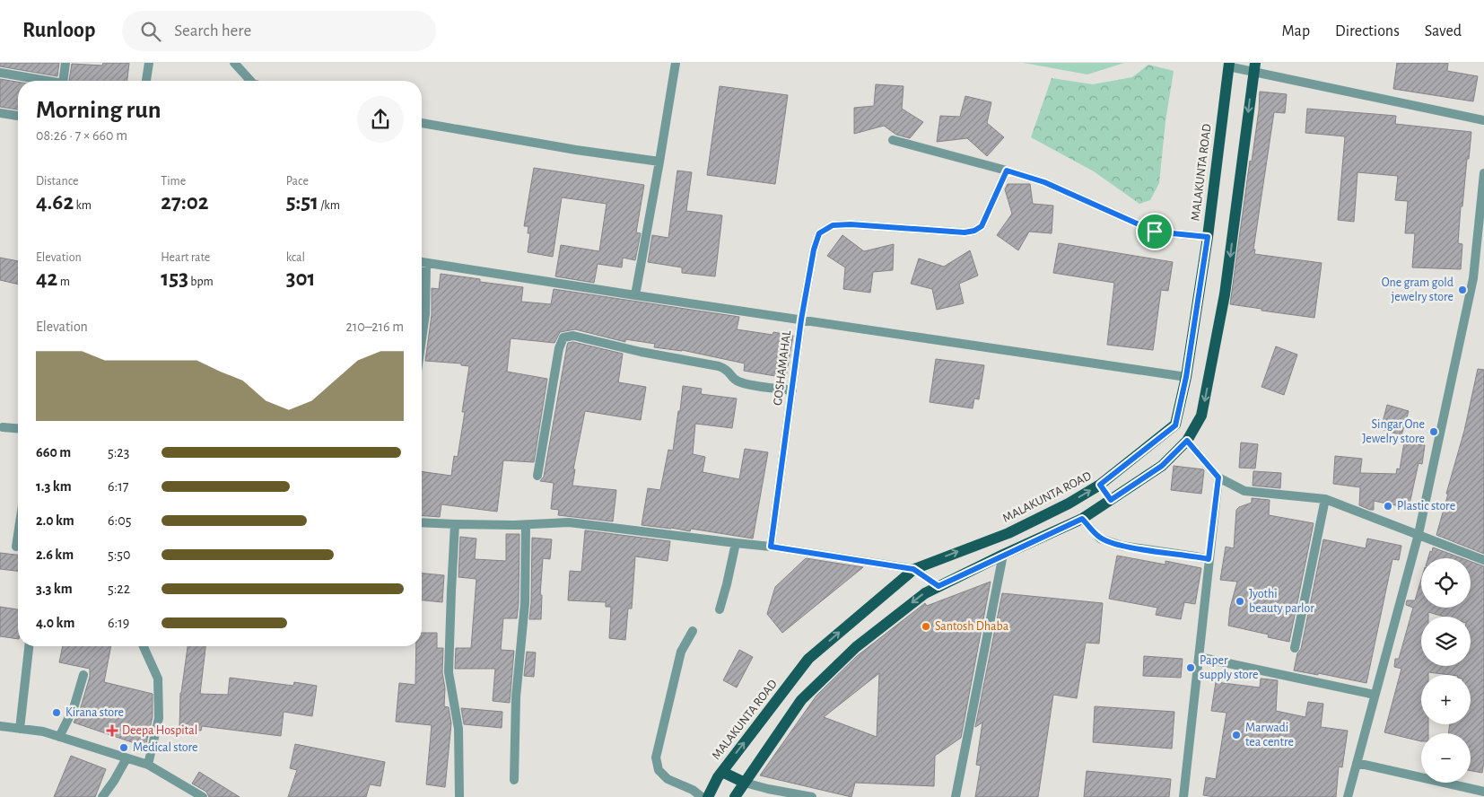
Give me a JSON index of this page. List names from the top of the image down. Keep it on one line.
{"streets":{"main road":["MALAKUNTA ROAD"],"street":["GOSHAMAHAL"]},"places":{"other":["One gram gold jewelry store","Singar One Jewelry store","Plastic store","Jyothi beauty parlor","Santosh Dhaba","Paper supply store","Kirana store","Marwadi tea centre","Medical store"],"health":["Deepa Hospital"]},"page":{"header":"Runloop","search":"Search here","nav":["Map","Directions","Saved"],"heading":["Morning run","08:26 · 7 × 660 m"],"stats":[["Distance","4.62 km"],["Time","27:02"],["Pace","5:51 /km"],["Elevation","42 m"],["Heart rate","153 bpm"],["kcal","301"]],"chart":["Elevation","210–216 m"],"list":[{"name":"660 m","note":"5:23"},{"name":"1.3 km","note":"6:17"},{"name":"2.0 km","note":"6:05"},{"name":"2.6 km","note":"5:50"},{"name":"3.3 km","note":"5:22"},{"name":"4.0 km","note":"6:19"}],"map_buttons":["+","−"]}}
